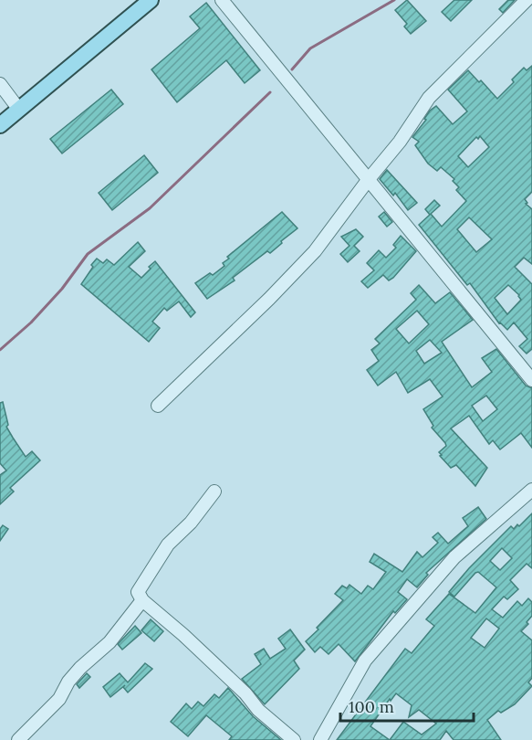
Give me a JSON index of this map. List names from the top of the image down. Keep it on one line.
{"scale_bar":"100 m"}
